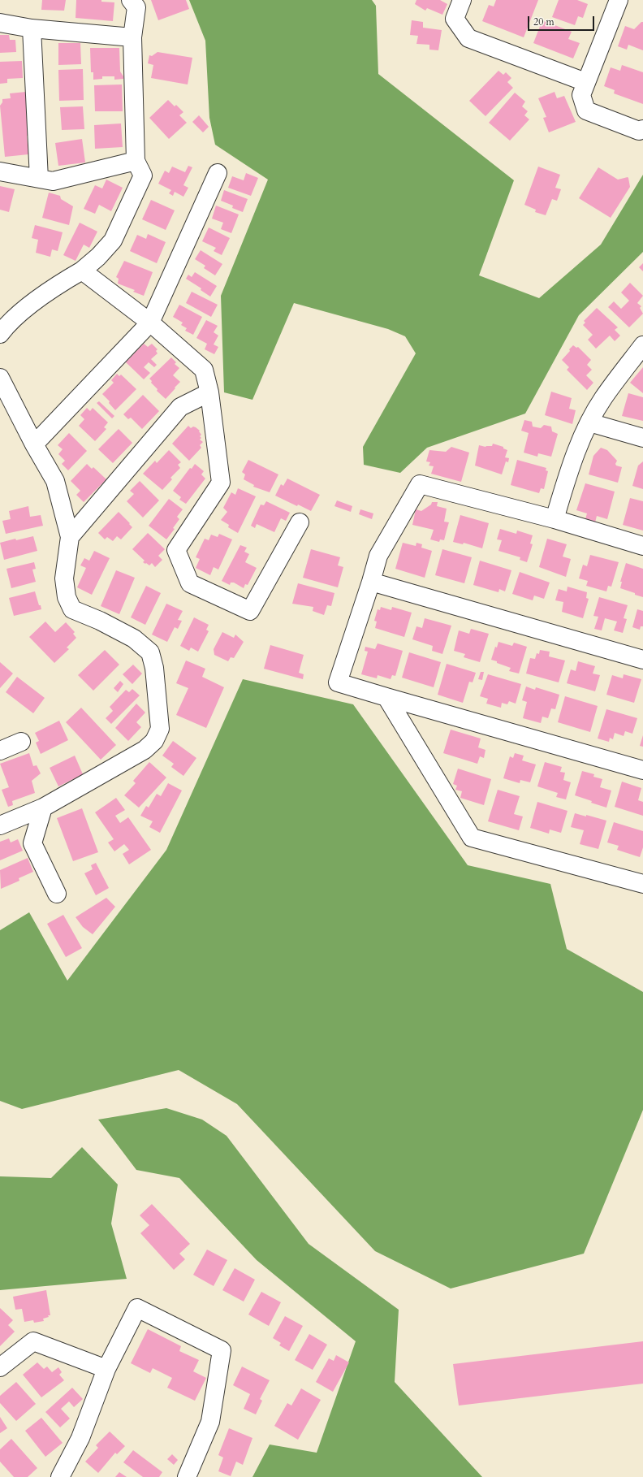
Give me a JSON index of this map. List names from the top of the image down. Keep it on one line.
{"scale_bar":"20 m"}
